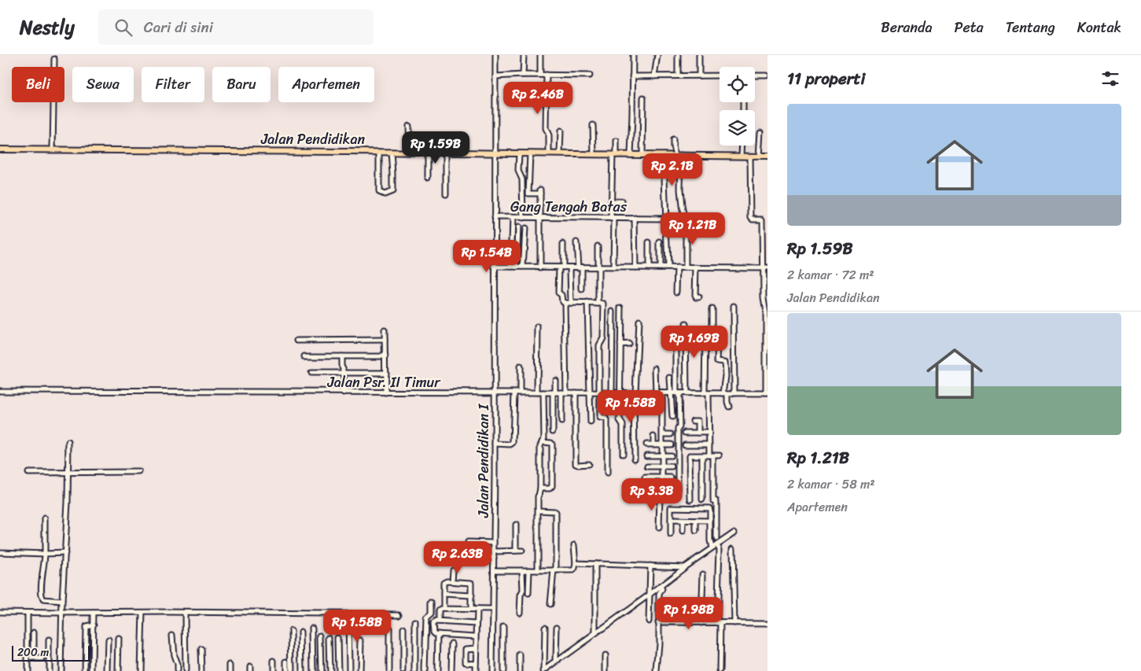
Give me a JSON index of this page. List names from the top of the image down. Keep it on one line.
{"streets":{"main road":["Jalan Pendidikan"],"street":["Gang Tengah Batas","Jalan Psr. II Timur","Jalan Pendidikan I"]},"crossings":[["Jalan Pendidikan","Jalan Pendidikan I"],["Gang Tengah Batas","Jalan Pendidikan I"],["Jalan Psr. II Timur","Jalan Pendidikan I"]],"scale_bar":"200 m","page":{"header":"Nestly","search":"Cari di sini","nav":["Beranda","Peta","Tentang","Kontak"],"heading":"11 properti","chip":["Beli","Sewa","Filter","Baru","Apartemen"],"price":["Rp 2.46B","Rp 1.59B","Rp 2.1B","Rp 1.21B","Rp 1.54B","Rp 1.69B","Rp 1.58B","Rp 3.3B","Rp 2.63B","Rp 1.98B","Rp 1.58B"],"list":[{"name":"Rp 1.59B","note":"2 kamar · 72 m² · Jalan Pendidikan"},{"name":"Rp 1.21B","note":"2 kamar · 58 m² · Apartemen"}],"scale":"200 m"}}
